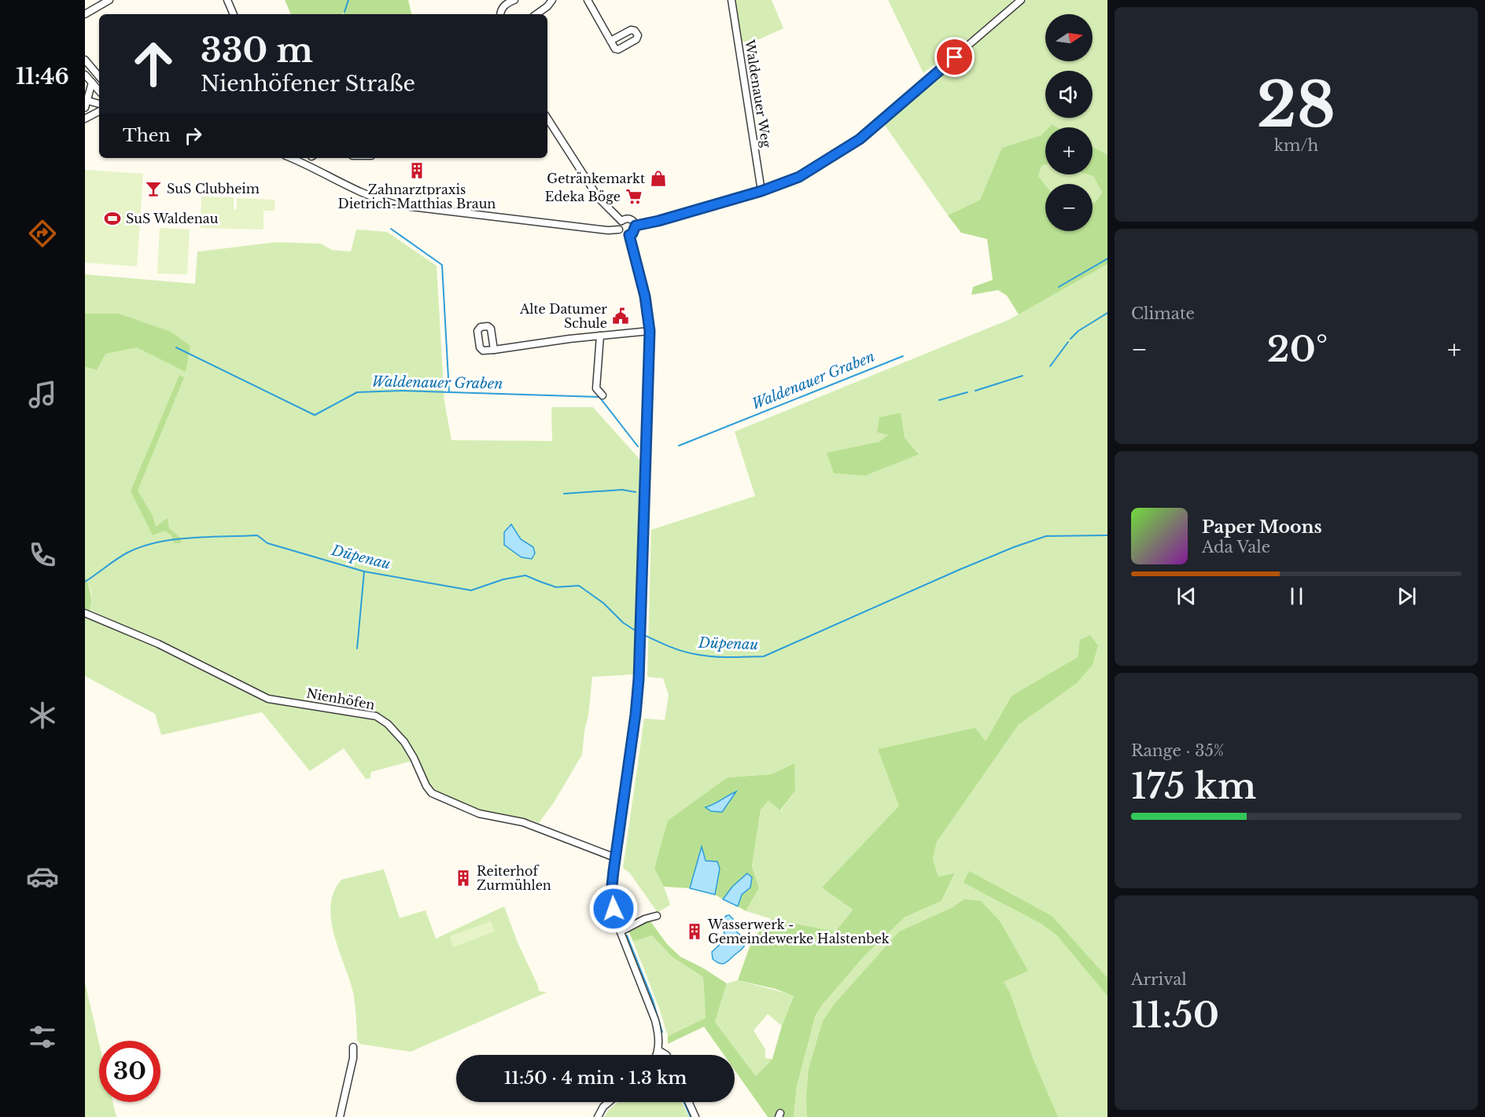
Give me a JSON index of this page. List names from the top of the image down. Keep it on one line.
{"streets":{"street":["Waldenauer Weg","Nienhöfen"]},"water":["Waldenauer Graben","Düpenau"],"places":{"building":["Zahnarztpraxis Dietrich-Matthias Braun","Reiterhof Zurmühlen","Wasserwerk - Gemeindewerke Halstenbek"],"shop":["Getränkemarkt"],"bar":["SuS Clubheim"],"supermarket":["Edeka Böge"],"sports":["SuS Waldenau"],"public building":["Alte Datumer Schule"]},"north":"right","page":{"tabs":"11:46","tile":[["28","km/h"],"Climate",["Range · 35%","175 km"],["Arrival","11:50"]],"map_buttons":["+","−"],"turn":["330 m","Nienhöfener Straße"],"then":"Then","heat":["−","20°","+"],"song":["Paper Moons","Ada Vale"],"limit":"30","trip":"11:50 · 4 min · 1.3 km"}}
